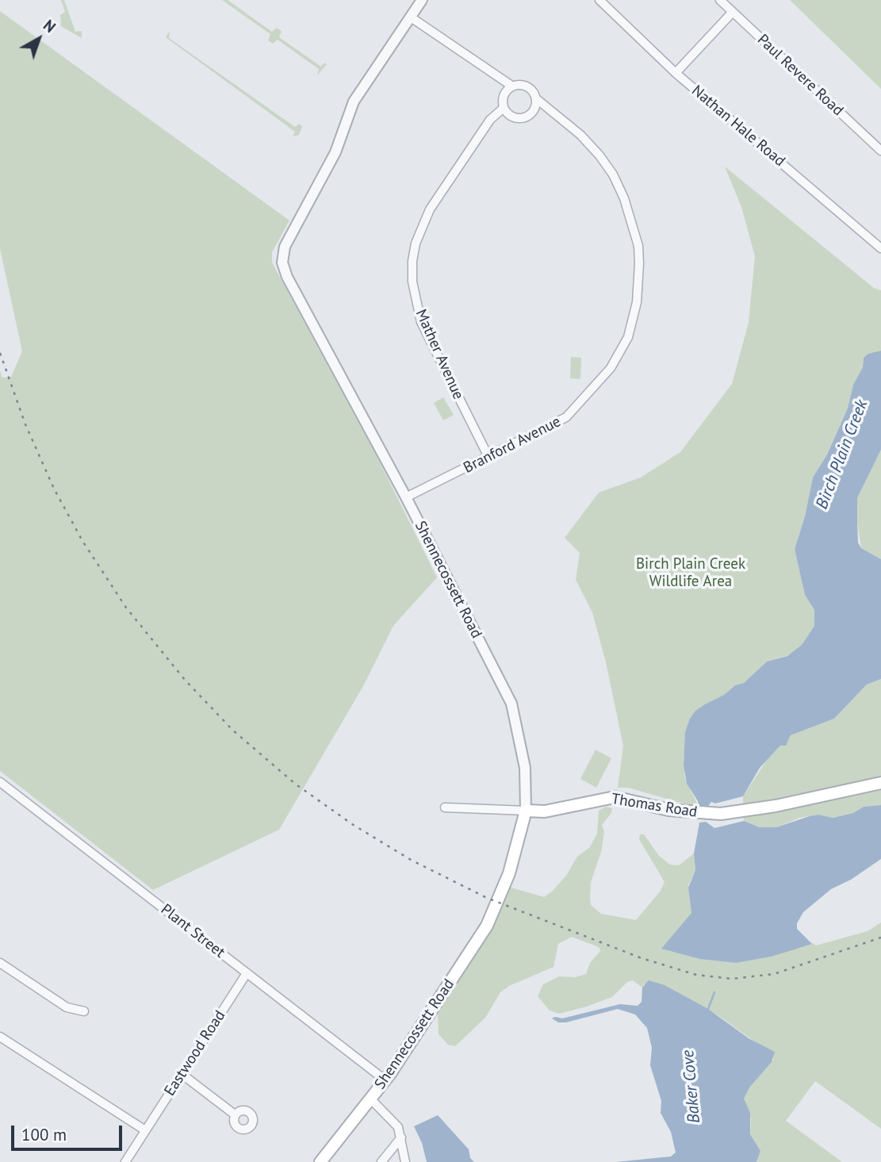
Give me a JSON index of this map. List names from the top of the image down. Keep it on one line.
{"streets":{"main road":["Shennecossett Road","Thomas Road"],"street":["Paul Revere Road","Nathan Hale Road","Mather Avenue","Branford Avenue","Plant Street","Eastwood Road"]},"crossings":[["Mather Avenue","Branford Avenue"],["Branford Avenue","Shennecossett Road"],["Shennecossett Road","Thomas Road"],["Shennecossett Road","Plant Street"],["Plant Street","Eastwood Road"]],"water":["Birch Plain Creek","Baker Cove"],"parks":["Birch Plain Creek Wildlife Area"],"scale_bar":"100 m","north":"top right"}
